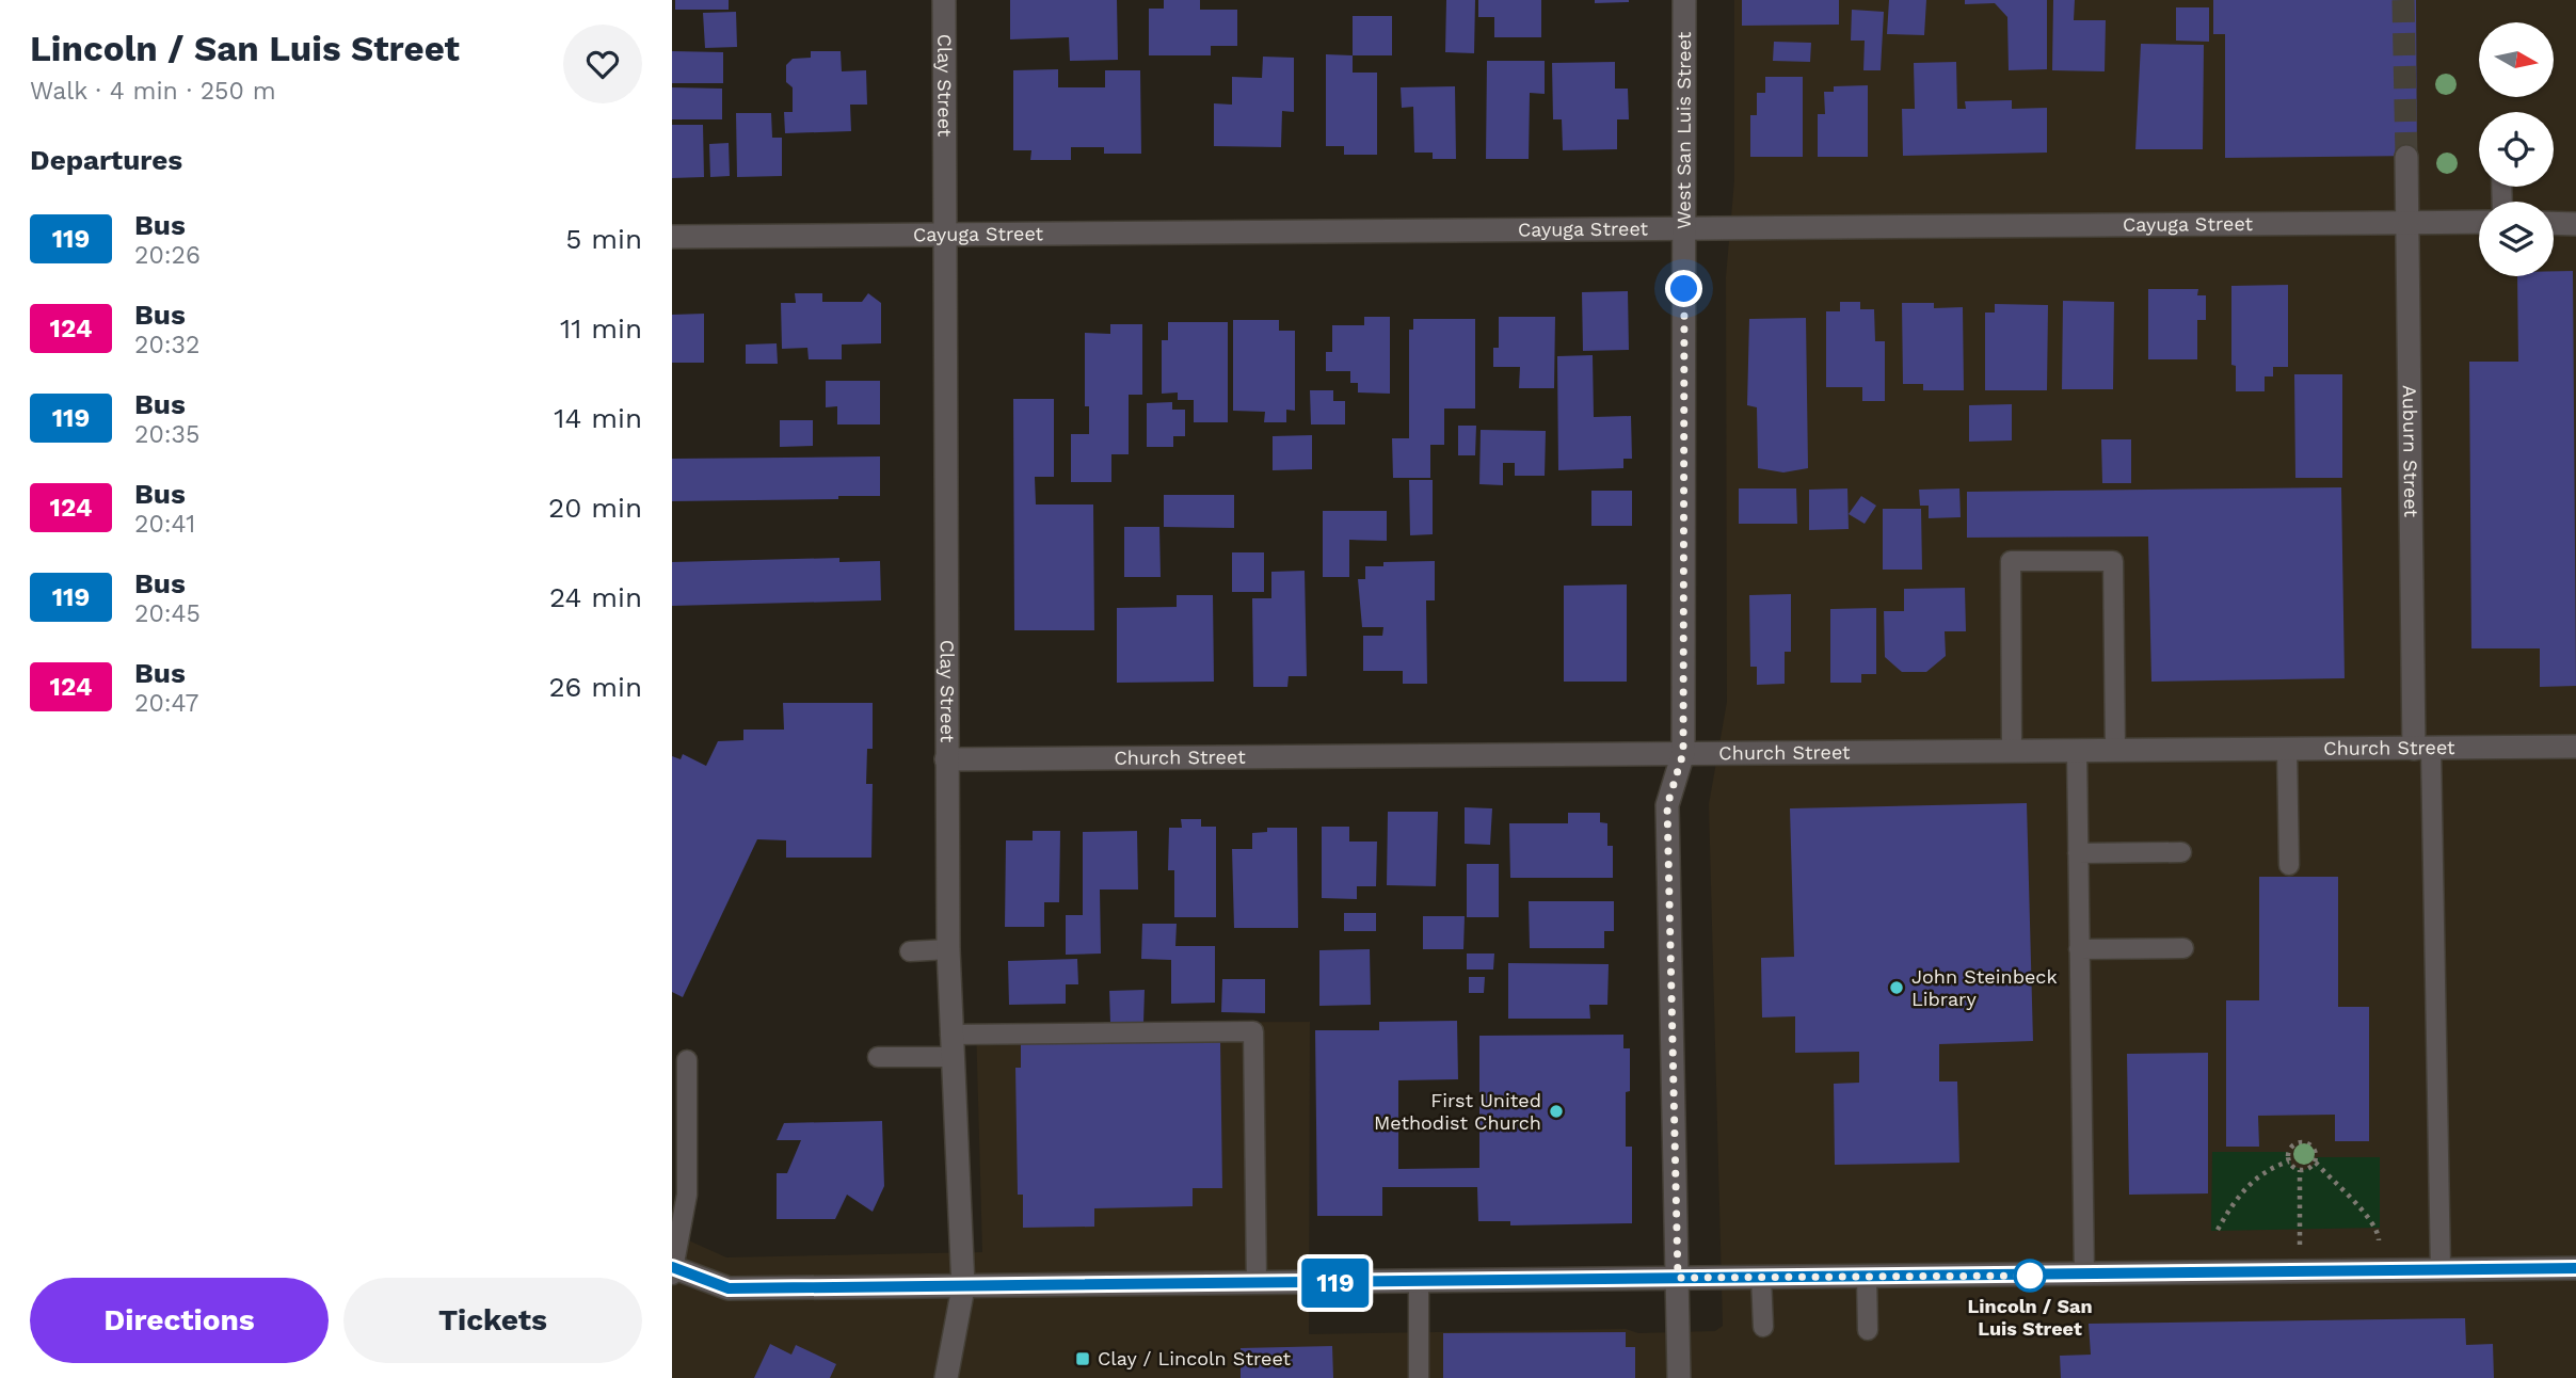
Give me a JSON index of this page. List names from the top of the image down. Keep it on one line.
{"streets":{"street":["Clay Street","West San Luis Street","Cayuga Street","Auburn Street","Church Street"]},"crossings":[["Clay Street","Cayuga Street"],["Clay Street","Church Street"],["West San Luis Street","Cayuga Street"],["West San Luis Street","Church Street"],["Cayuga Street","Auburn Street"],["Auburn Street","Church Street"]],"places":{"other":["John Steinbeck Library","First United Methodist Church","Lincoln / San Luis Street"],"transit":["Clay / Lincoln Street"]},"lines":["bus line 119"],"north":"right","page":{"heading":[["Lincoln / San Luis Street","Walk · 4 min · 250 m"],"Departures"],"on_map":"119","list":[{"mark":"119","name":"Bus","note":"20:26","value":"5 min"},{"mark":"124","name":"Bus","note":"20:32","value":"11 min"},{"mark":"119","name":"Bus","note":"20:35","value":"14 min"},{"mark":"124","name":"Bus","note":"20:41","value":"20 min"},{"mark":"119","name":"Bus","note":"20:45","value":"24 min"},{"mark":"124","name":"Bus","note":"20:47","value":"26 min"}],"buttons":["Directions","Tickets"]}}
